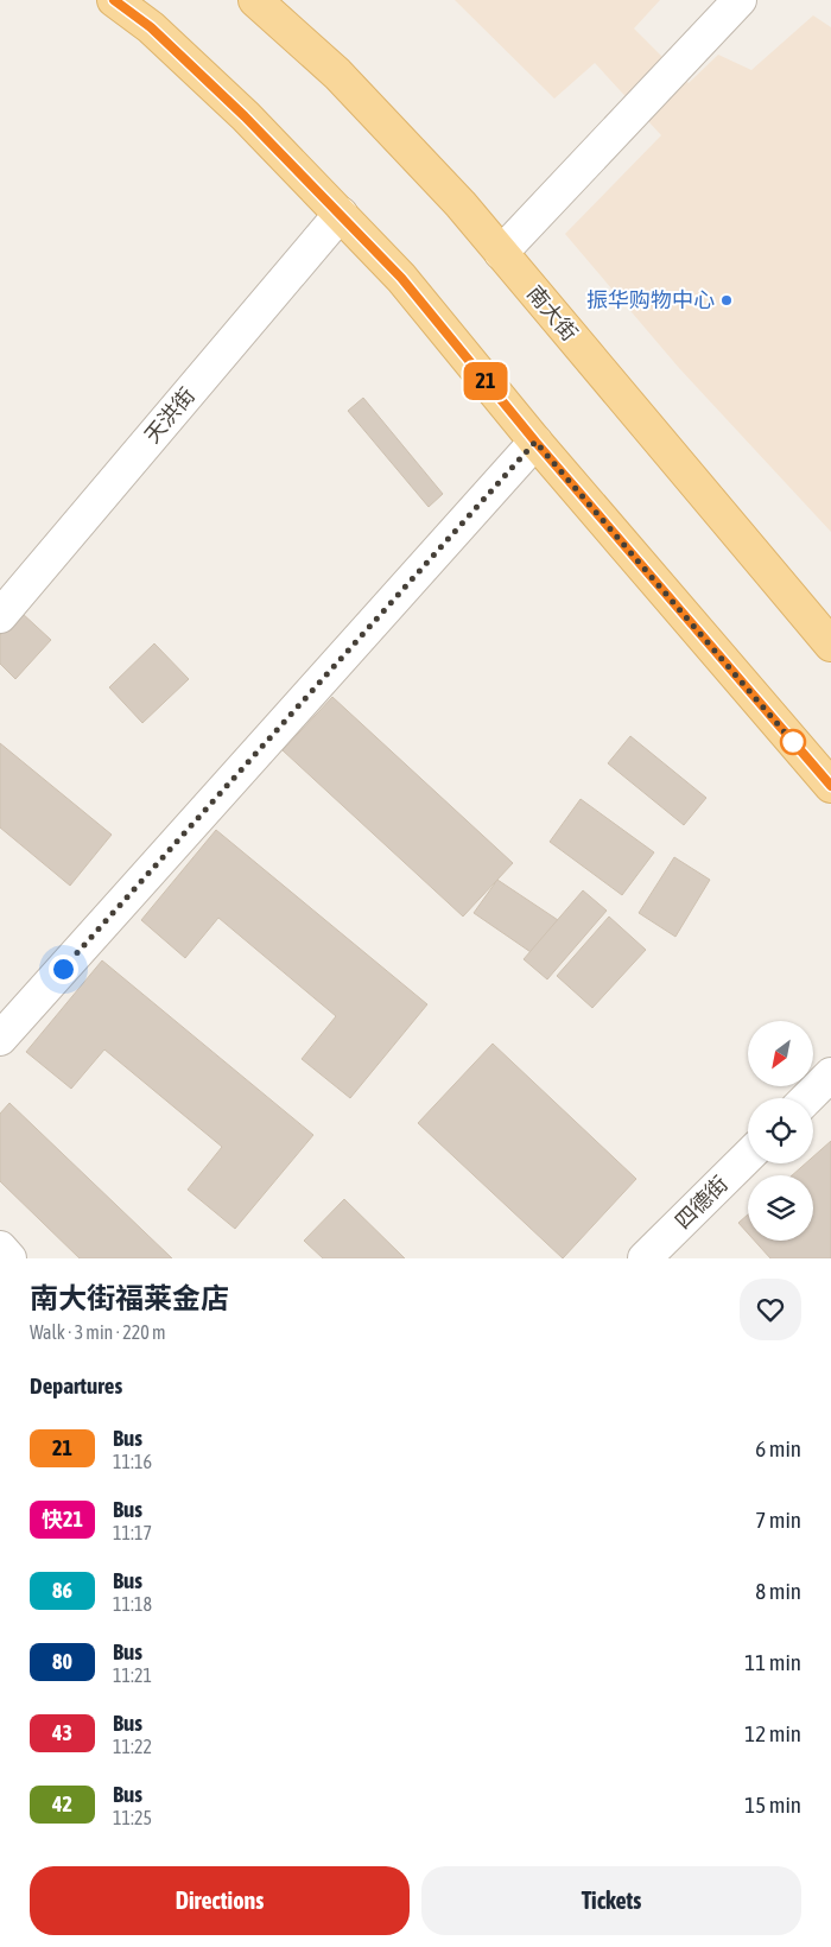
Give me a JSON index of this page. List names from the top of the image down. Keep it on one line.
{"streets":{"main road":["南大街"],"street":["天洪街","四德街"]},"places":["振华购物中心"],"lines":["bus line 21"],"north":"bottom left","page":{"on_map":"21","heading":[["南大街福莱金店","Walk · 3 min · 220 m"],"Departures"],"list":[{"mark":"21","name":"Bus","note":"11:16","value":"6 min"},{"mark":"快21","name":"Bus","note":"11:17","value":"7 min"},{"mark":"86","name":"Bus","note":"11:18","value":"8 min"},{"mark":"80","name":"Bus","note":"11:21","value":"11 min"},{"mark":"43","name":"Bus","note":"11:22","value":"12 min"},{"mark":"42","name":"Bus","note":"11:25","value":"15 min"}],"buttons":["Directions","Tickets"]}}
